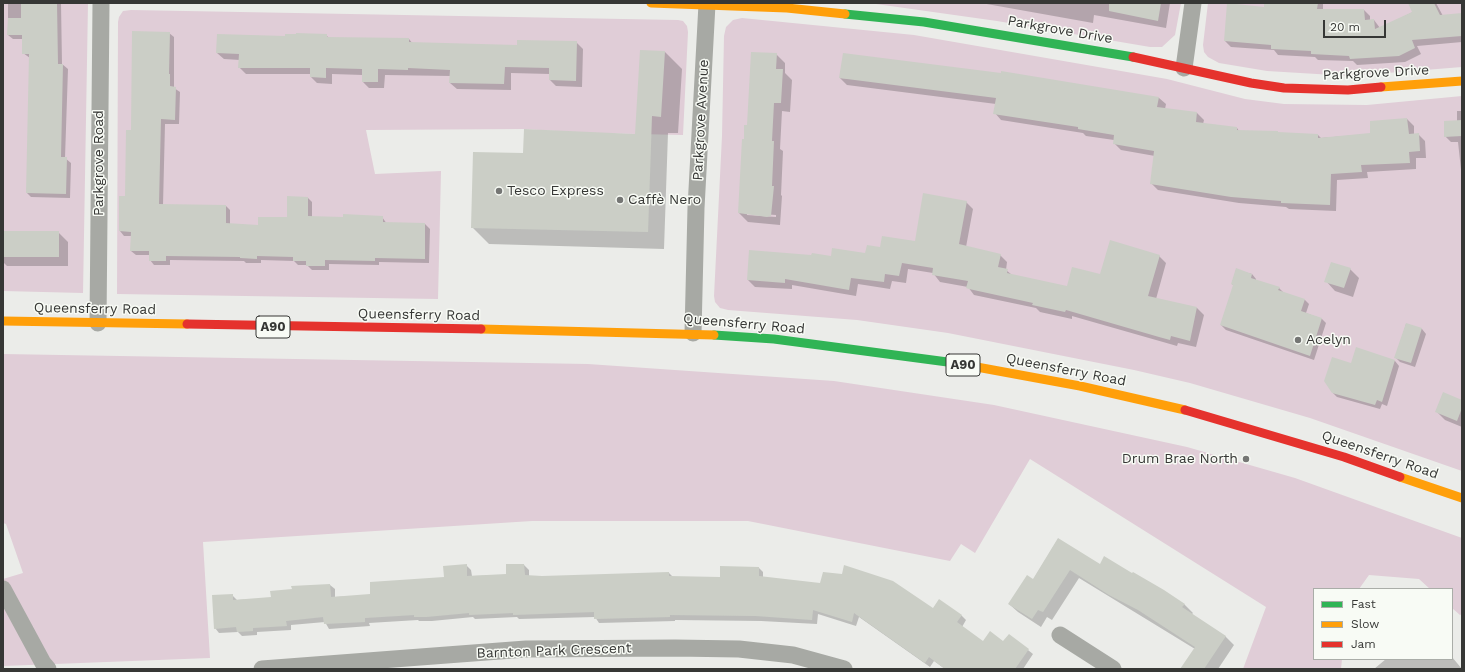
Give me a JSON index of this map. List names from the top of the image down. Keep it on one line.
{"streets":{"main road":["Parkgrove Drive","Queensferry Road","A90"],"street":["Parkgrove Avenue","Parkgrove Road","Barnton Park Crescent"]},"crossings":[["Parkgrove Drive","Parkgrove Avenue"],["Parkgrove Avenue","Queensferry Road"],["Parkgrove Road","Queensferry Road"]],"places":["Tesco Express","Caffè Nero","Acelyn","Drum Brae North"],"legend":["Fast","Slow","Jam"],"scale_bar":"20 m"}
